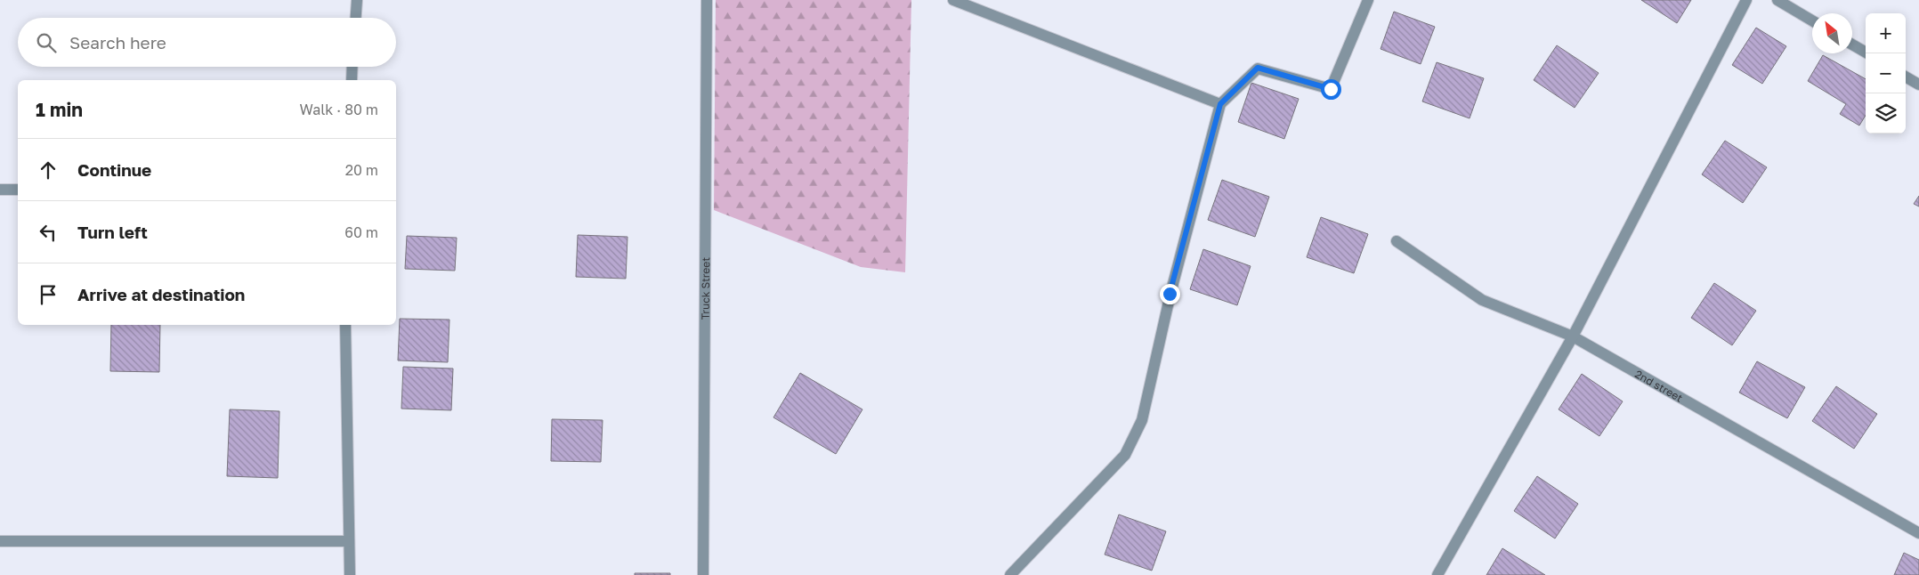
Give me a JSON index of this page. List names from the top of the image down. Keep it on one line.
{"streets":{"street":["Truck Street","2nd street"]},"north":"top left","page":{"map_buttons":["+","−"],"search":"Search here","heading":["1 min","Walk · 80 m"],"list":[["Continue","20 m"],["Turn left","60 m"],"Arrive at destination"]}}
